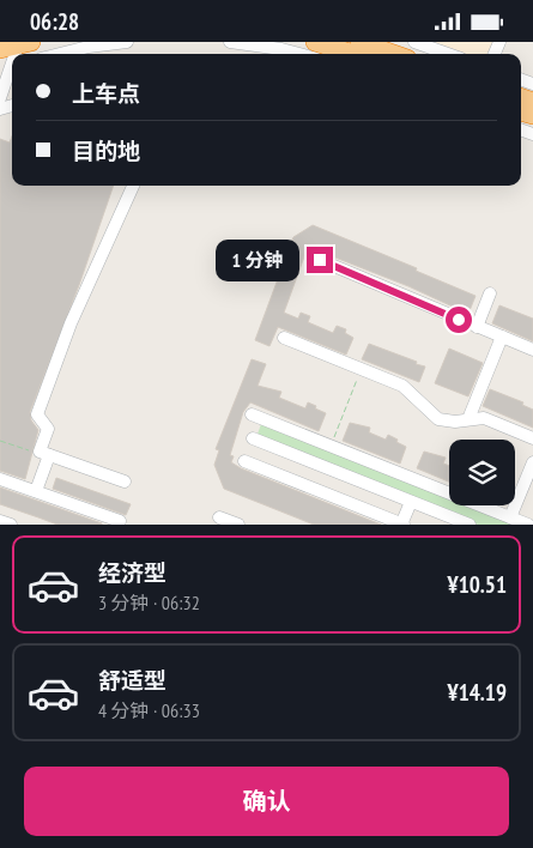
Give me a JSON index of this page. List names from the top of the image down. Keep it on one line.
{"page":{"status":"06:28","banner":["上车点","目的地"],"bubble":"1 分钟","list":[{"name":"经济型","note":"3 分钟 · 06:32","value":"¥10.51"},{"name":"舒适型","note":"4 分钟 · 06:33","value":"¥14.19"}],"buttons":"确认"}}
